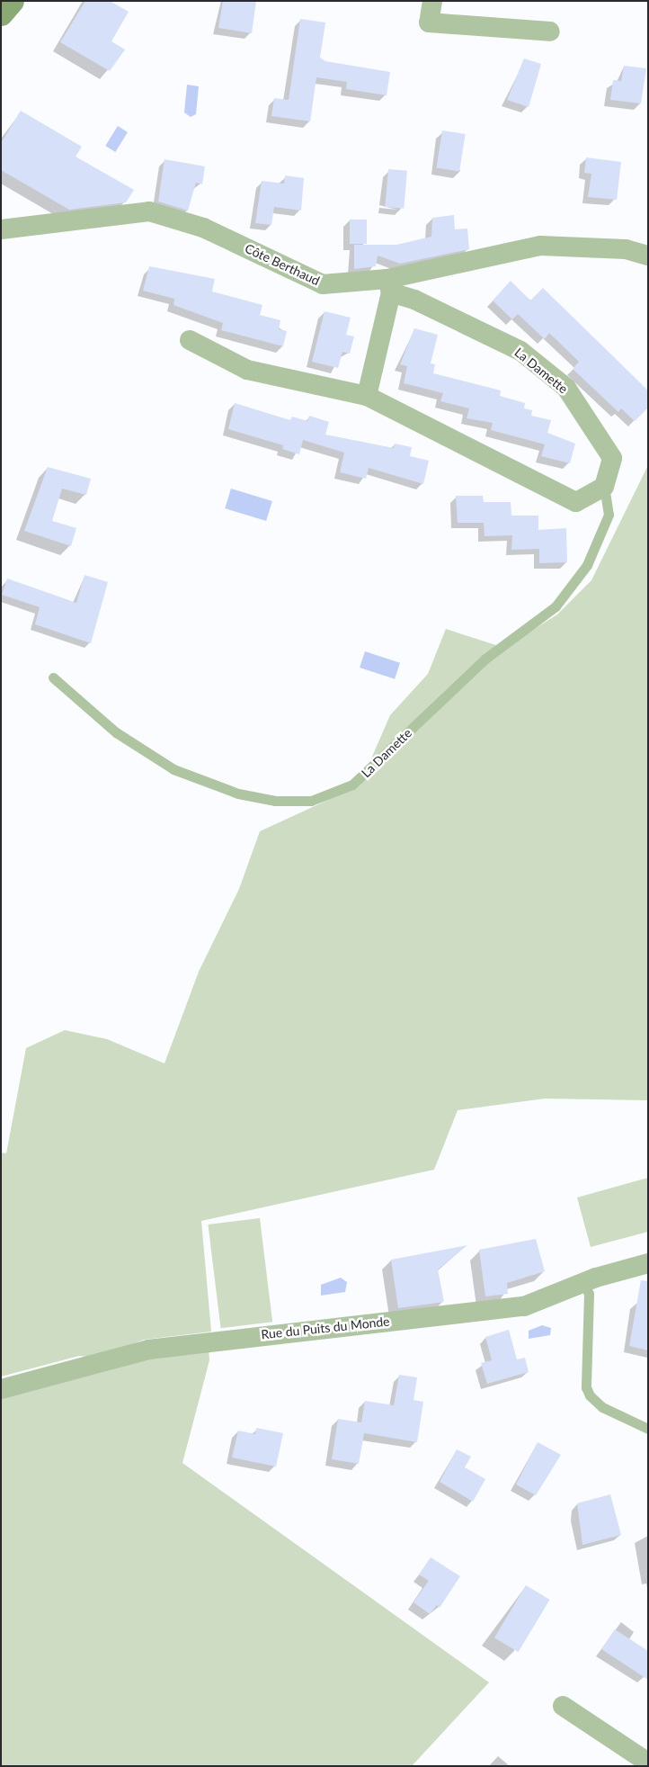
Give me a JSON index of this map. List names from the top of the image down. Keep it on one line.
{"streets":{"street":["Côte Berthaud","La Damette","Rue du Puits du Monde"]},"crossings":[["Côte Berthaud","La Damette"]]}
